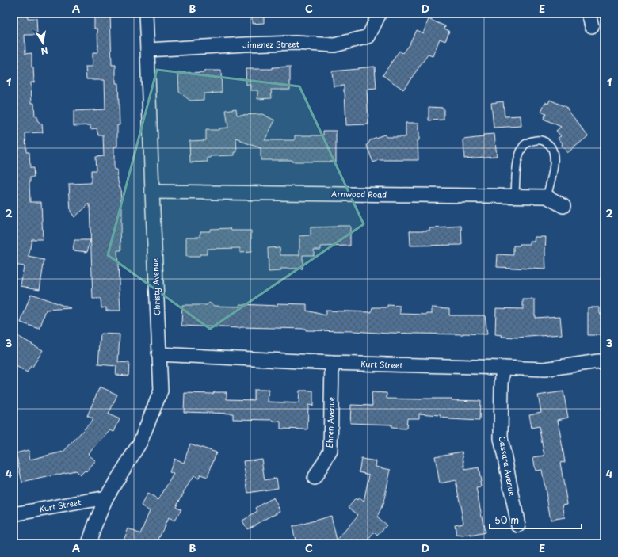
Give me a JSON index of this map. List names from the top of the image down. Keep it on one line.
{"streets":{"street":["Jimenez Street","Arnwood Road","Christy Avenue","Kurt Street","Ehren Avenue","Cassara Avenue"]},"crossings":[["Jimenez Street","Christy Avenue"],["Arnwood Road","Christy Avenue"],["Christy Avenue","Kurt Street"],["Kurt Street","Ehren Avenue"],["Kurt Street","Cassara Avenue"]],"scale_bar":"50 m","north":"bottom","grid":{"columns":["A","B","C","D","E"],"rows":["1","2","3","4"]}}
